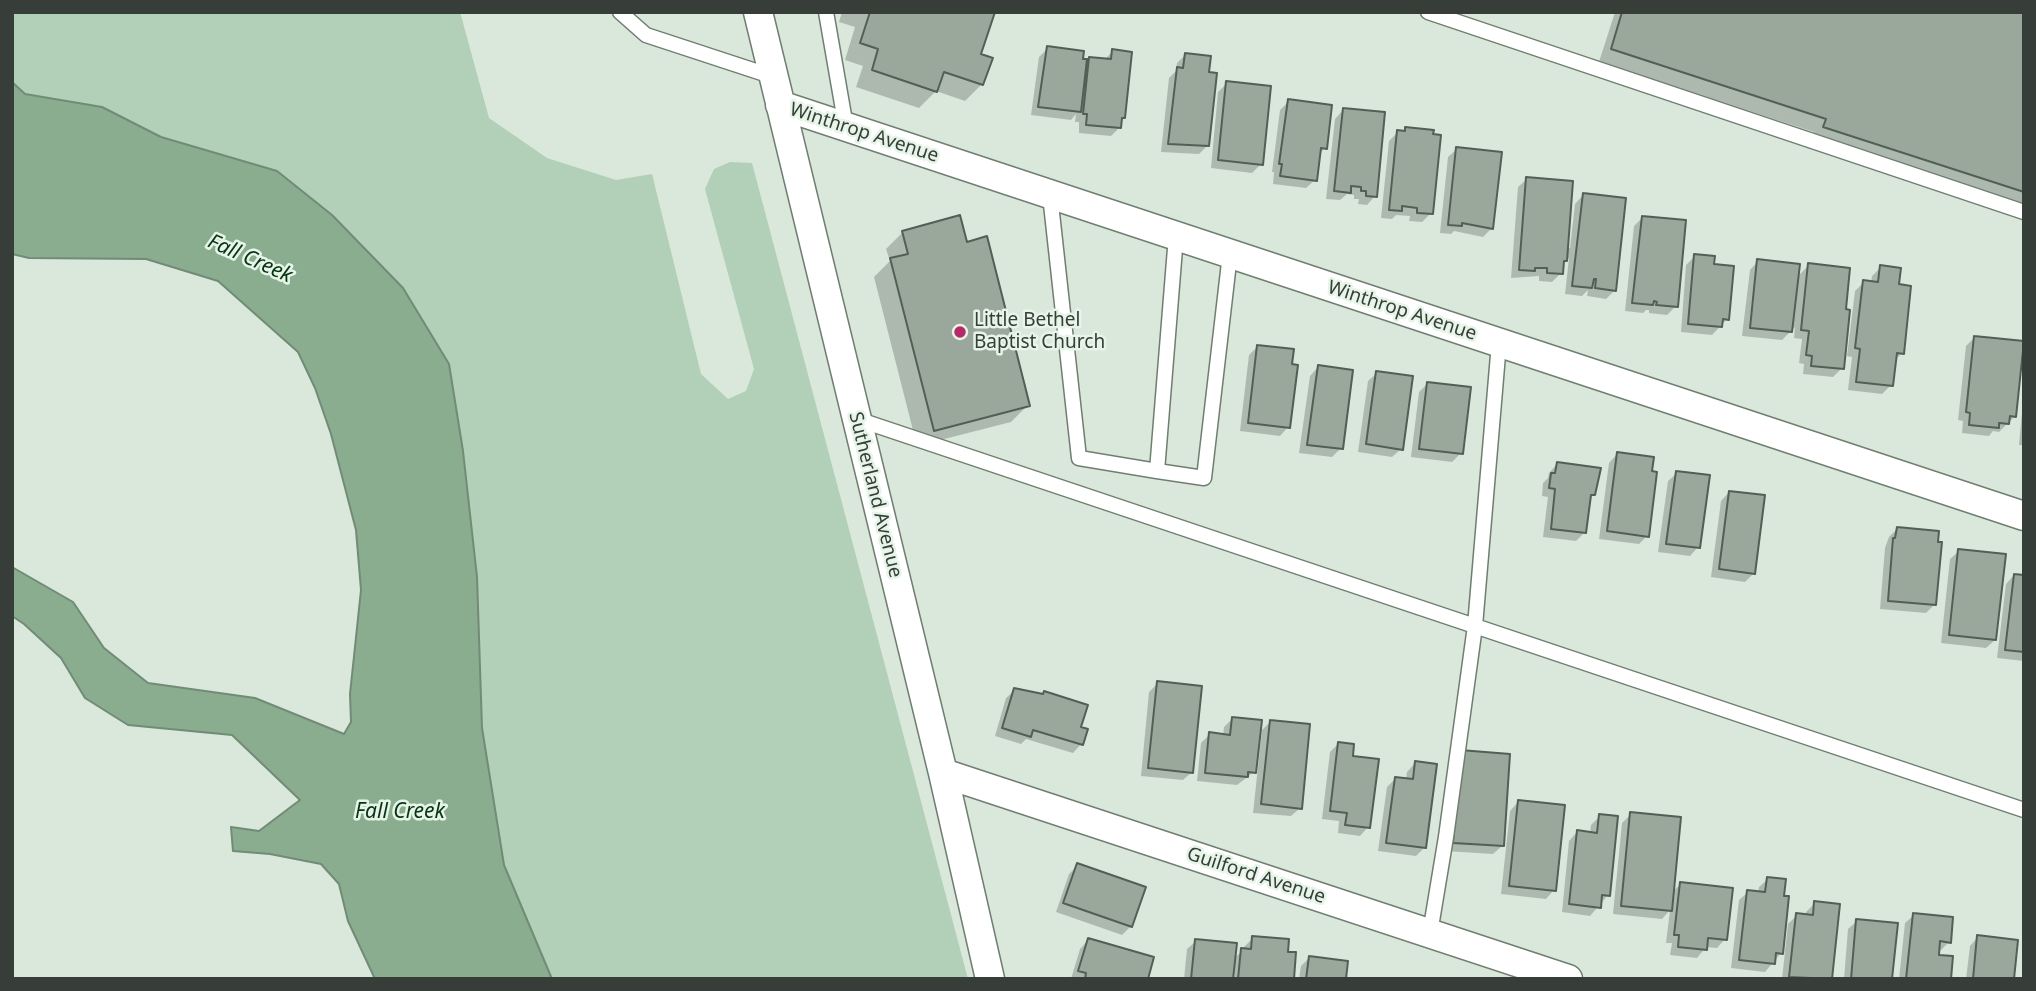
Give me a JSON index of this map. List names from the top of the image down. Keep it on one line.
{"streets":{"street":["Winthrop Avenue","Sutherland Avenue","Guilford Avenue"]},"crossings":[["Winthrop Avenue","Sutherland Avenue"],["Sutherland Avenue","Guilford Avenue"]],"water":["Fall Creek"],"places":["Little Bethel Baptist Church"]}
